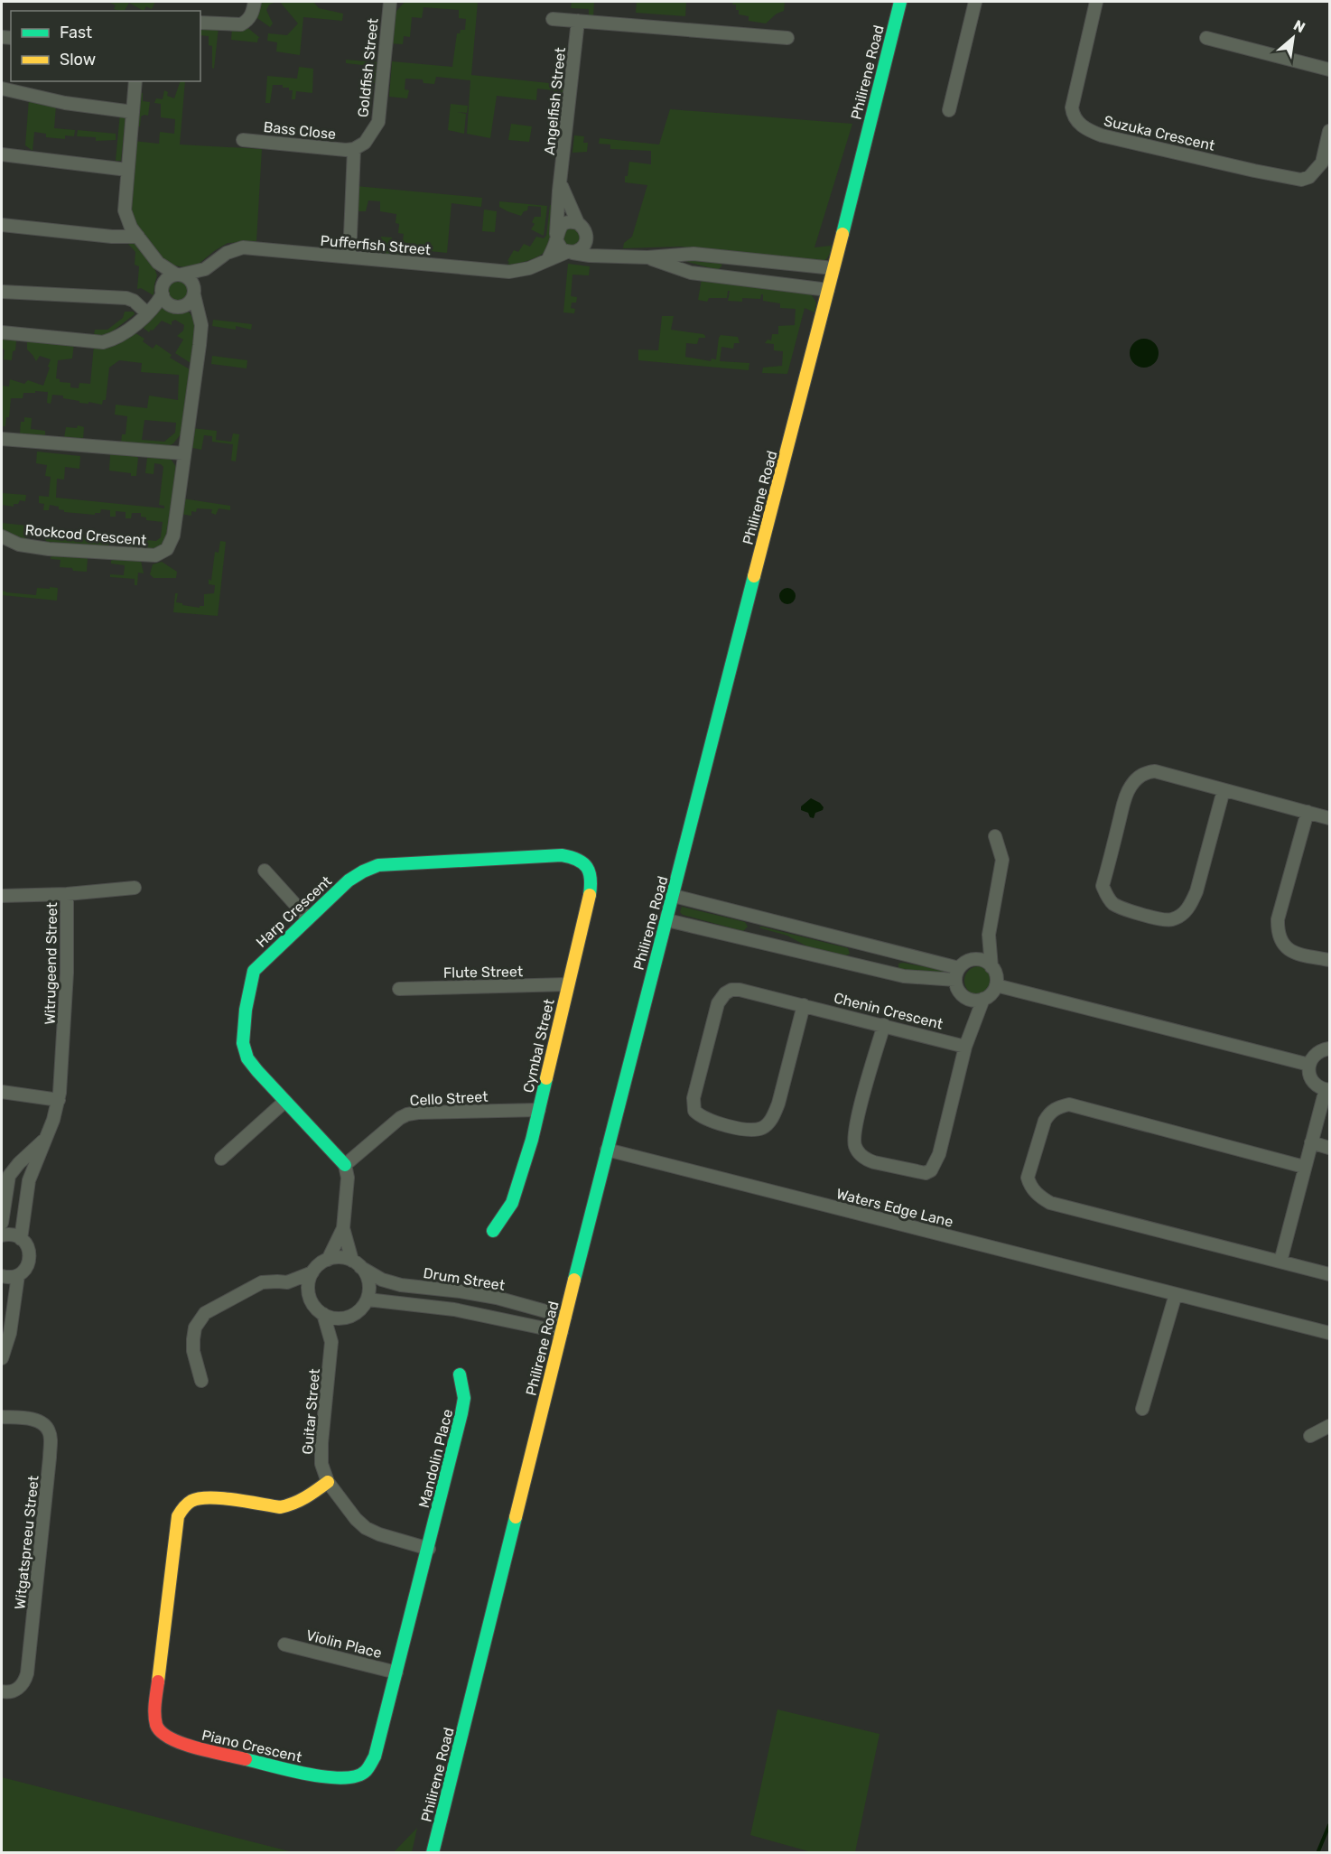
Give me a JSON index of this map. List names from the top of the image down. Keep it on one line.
{"streets":{"street":["Goldfish Street","Philirene Road","Angelfish Street","Bass Close","Suzuka Crescent","Pufferfish Street","Rockcod Crescent","Harp Crescent","Witrugeend Street","Flute Street","Chenin Crescent","Cymbal Street","Cello Street","Waters Edge Lane","Drum Street","Guitar Street","Mandolin Place","Witgatspreeu Street","Violin Place","Piano Crescent"]},"crossings":[["Goldfish Street","Bass Close"],["Philirene Road","Pufferfish Street"],["Philirene Road","Waters Edge Lane"],["Philirene Road","Drum Street"],["Angelfish Street","Pufferfish Street"],["Pufferfish Street","Rockcod Crescent"],["Harp Crescent","Cymbal Street"],["Harp Crescent","Cello Street"],["Flute Street","Cymbal Street"],["Cymbal Street","Cello Street"],["Drum Street","Guitar Street"],["Guitar Street","Piano Crescent"],["Mandolin Place","Piano Crescent"],["Violin Place","Piano Crescent"]],"legend":["Fast","Slow"],"north":"top right"}
